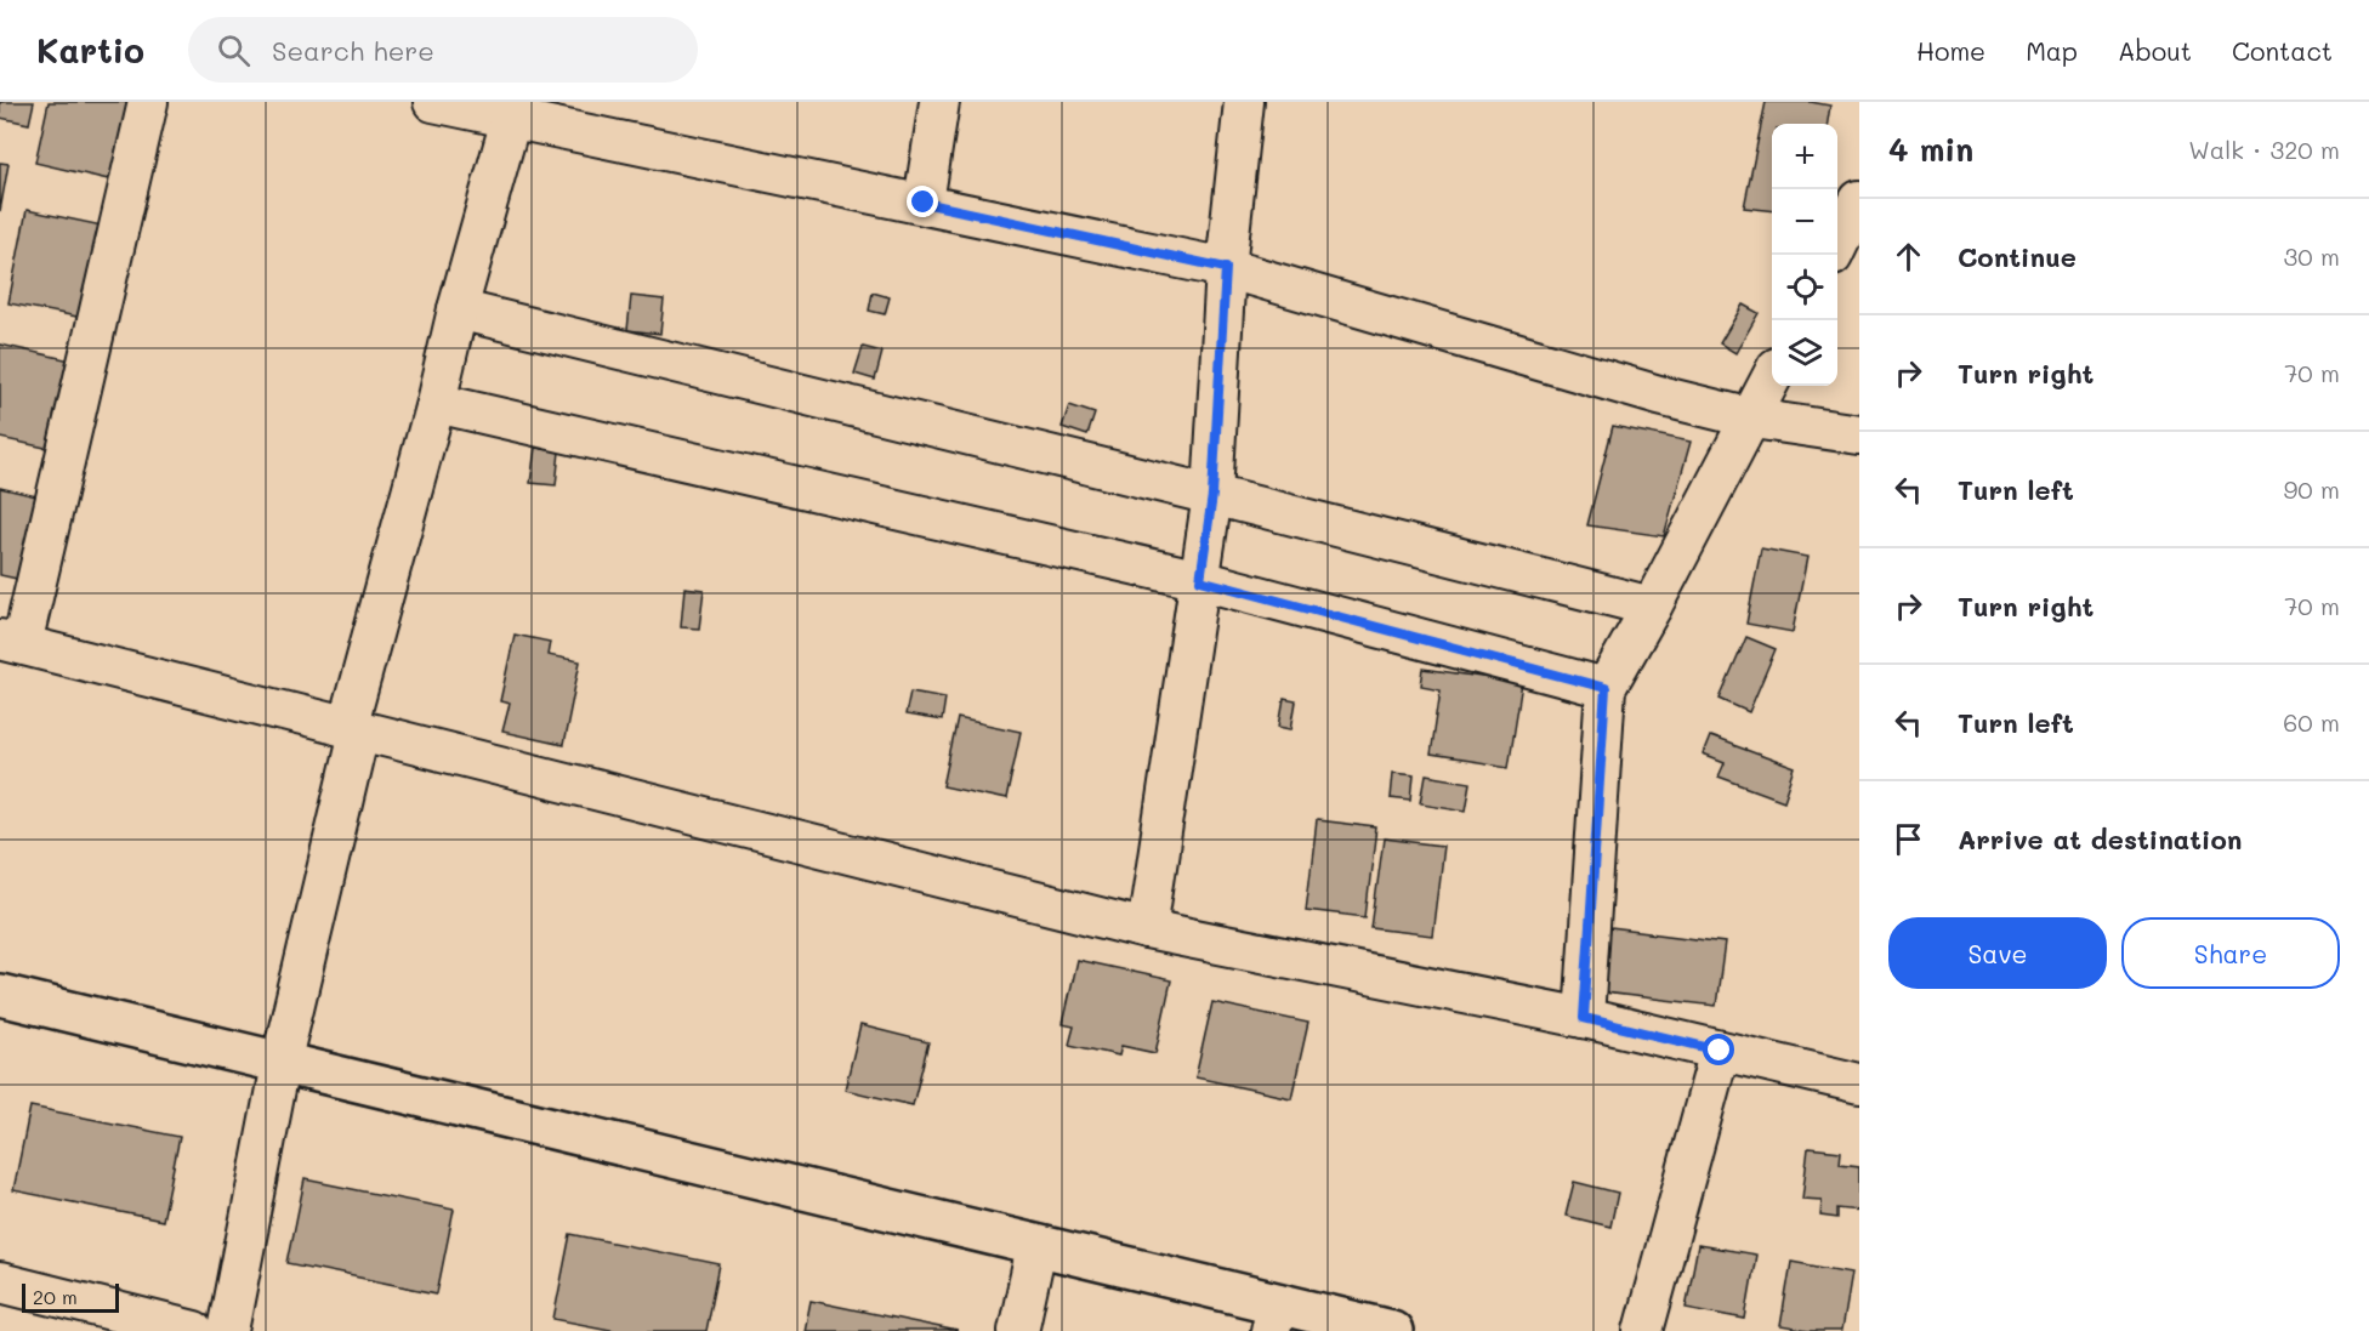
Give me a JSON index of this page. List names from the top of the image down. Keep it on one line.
{"scale_bar":"20 m","page":{"header":"Kartio","search":"Search here","nav":["Home","Map","About","Contact"],"heading":["4 min","Walk · 320 m"],"map_buttons":["+","−"],"list":[["Continue","30 m"],["Turn right","70 m"],["Turn left","90 m"],["Turn right","70 m"],["Turn left","60 m"],"Arrive at destination"],"buttons":["Save","Share"],"scale":"20 m"}}
